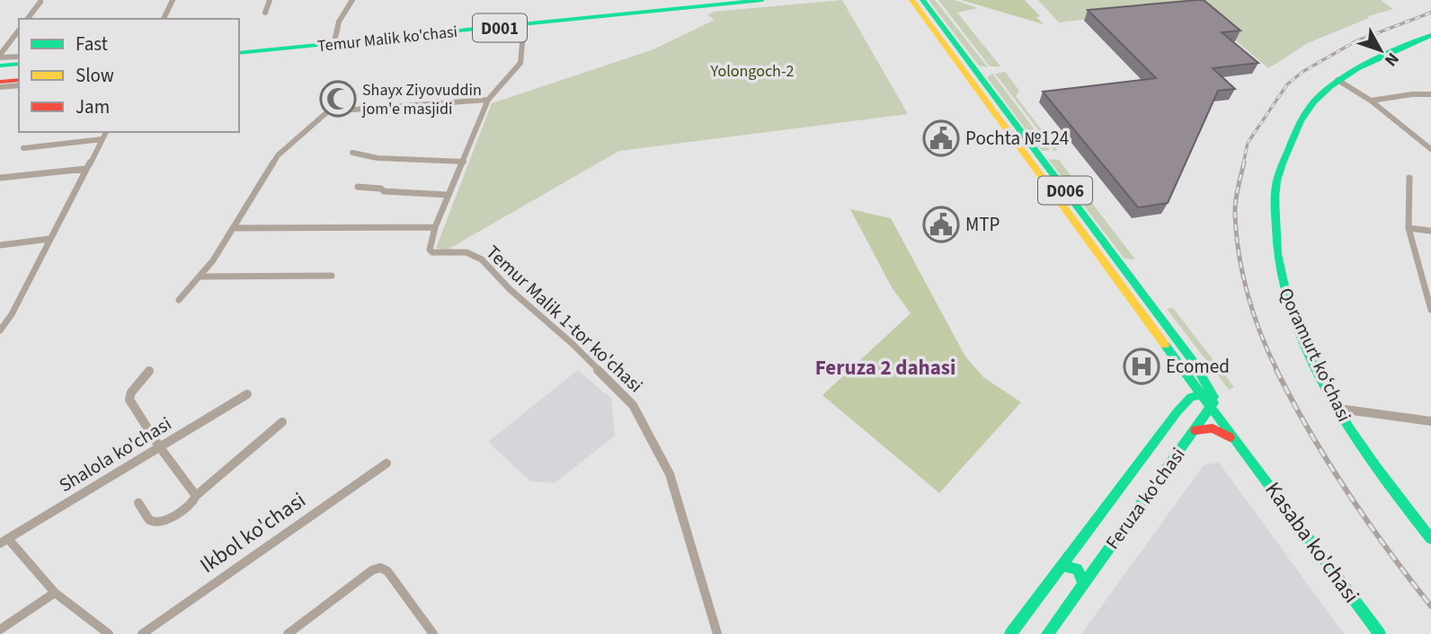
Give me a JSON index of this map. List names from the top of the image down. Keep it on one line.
{"streets":{"main road":["D001","Temur Malik ko'chasi","D006","Qoramurt koʻchasi","Feruza ko'chasi","Kasaba ko'chasi"],"street":["Temur Malik 1-tor ko'chasi","Shalola ko'chasi","Ikbol ko'chasi"]},"crossings":[["Temur Malik ko'chasi","Temur Malik 1-tor ko'chasi"],["D006","Feruza ko'chasi"],["D006","Kasaba ko'chasi"],["Feruza ko'chasi","Kasaba ko'chasi"]],"districts":["Feruza 2 dahasi"],"parks":["Yolongoch-2"],"places":{"mosque":["Shayx Ziyovuddin jom'e masjidi"],"public building":["Pochta №124","MTP"],"hospital":["Ecomed"]},"legend":["Fast","Slow","Jam"],"north":"bottom right"}
